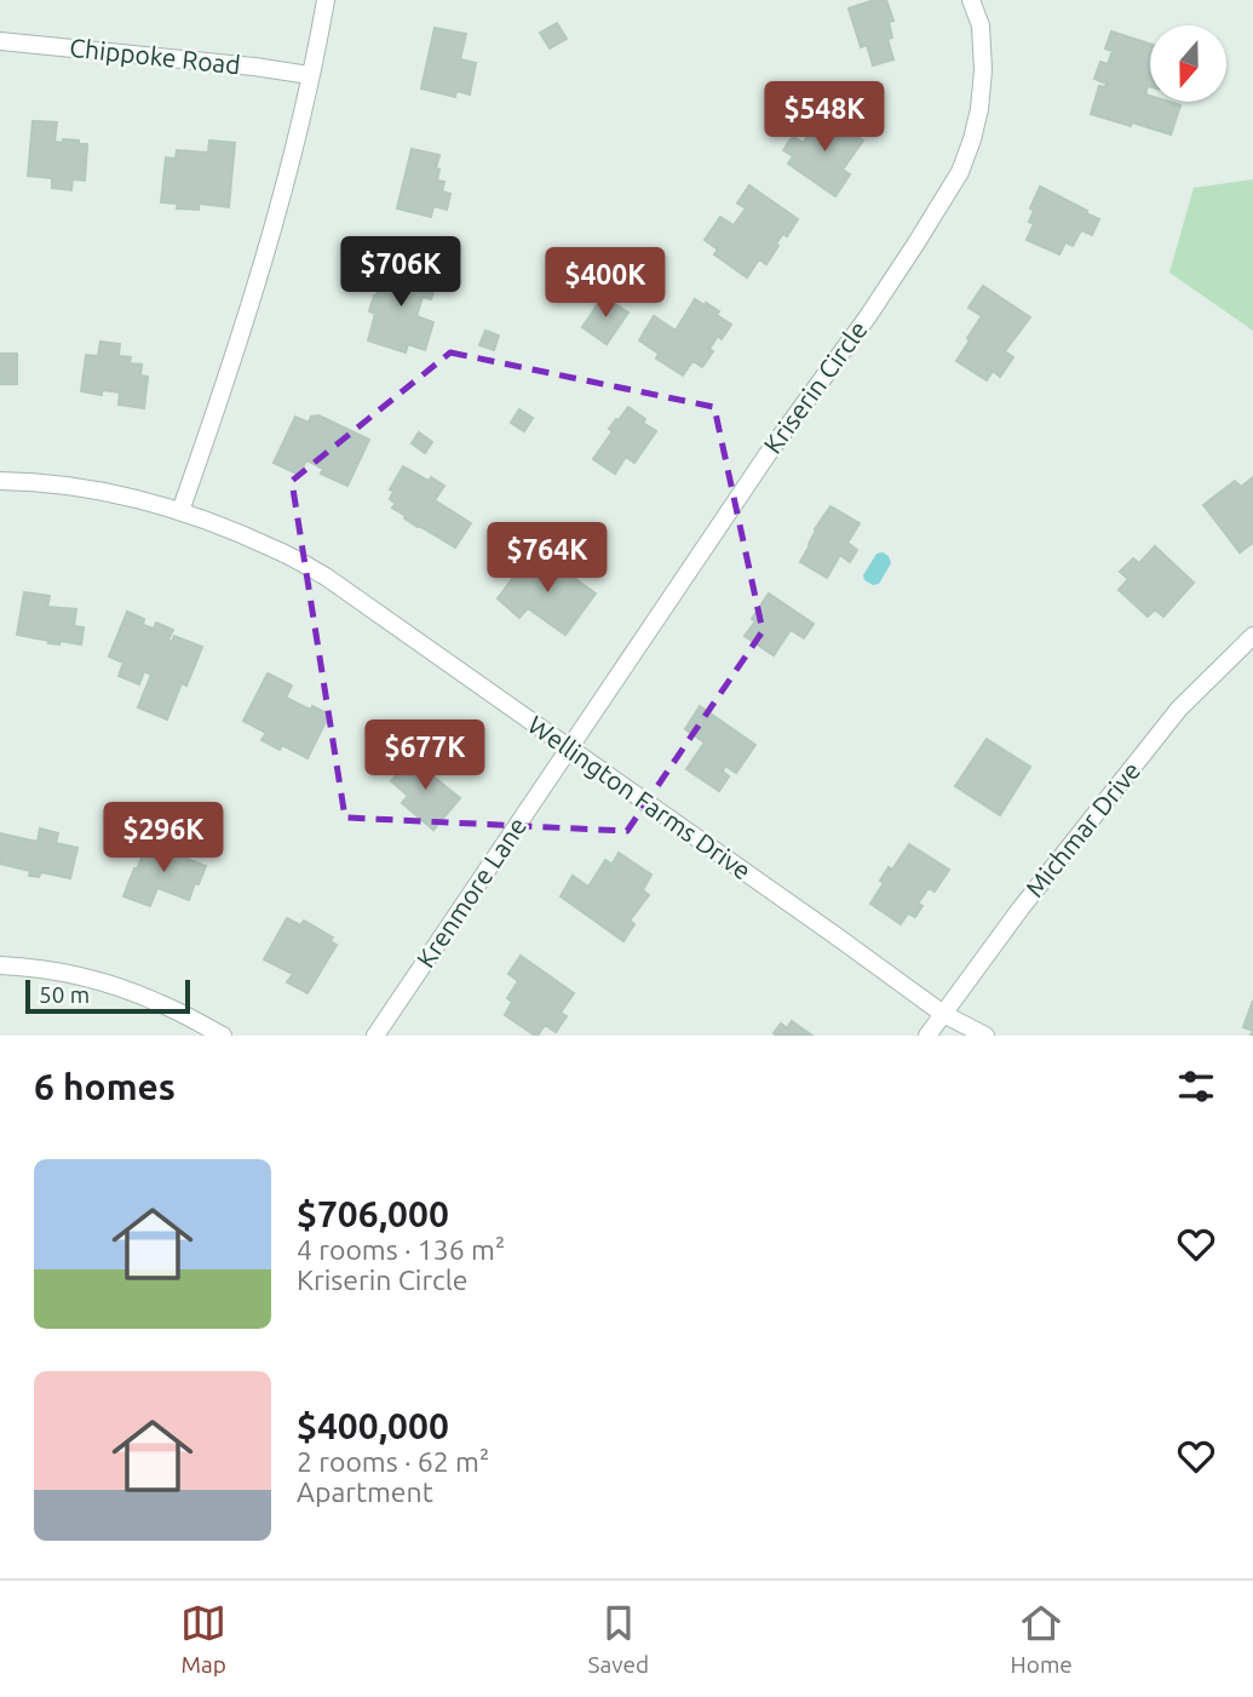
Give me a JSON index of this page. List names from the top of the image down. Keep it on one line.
{"streets":{"street":["Chippoke Road","Kriserin Circle","Wellington Farms Drive","Michmar Drive","Krenmore Lane"]},"crossings":[["Kriserin Circle","Wellington Farms Drive"],["Kriserin Circle","Krenmore Lane"],["Wellington Farms Drive","Michmar Drive"],["Wellington Farms Drive","Krenmore Lane"]],"scale_bar":"50 m","north":"bottom","page":{"price":["$548K","$706K","$400K","$764K","$677K","$296K"],"scale":"50 m","heading":"6 homes","list":[{"name":"$706,000","note":"4 rooms · 136 m² · Kriserin Circle"},{"name":"$400,000","note":"2 rooms · 62 m² · Apartment"}],"tabs":["Map","Saved","Home"]}}
